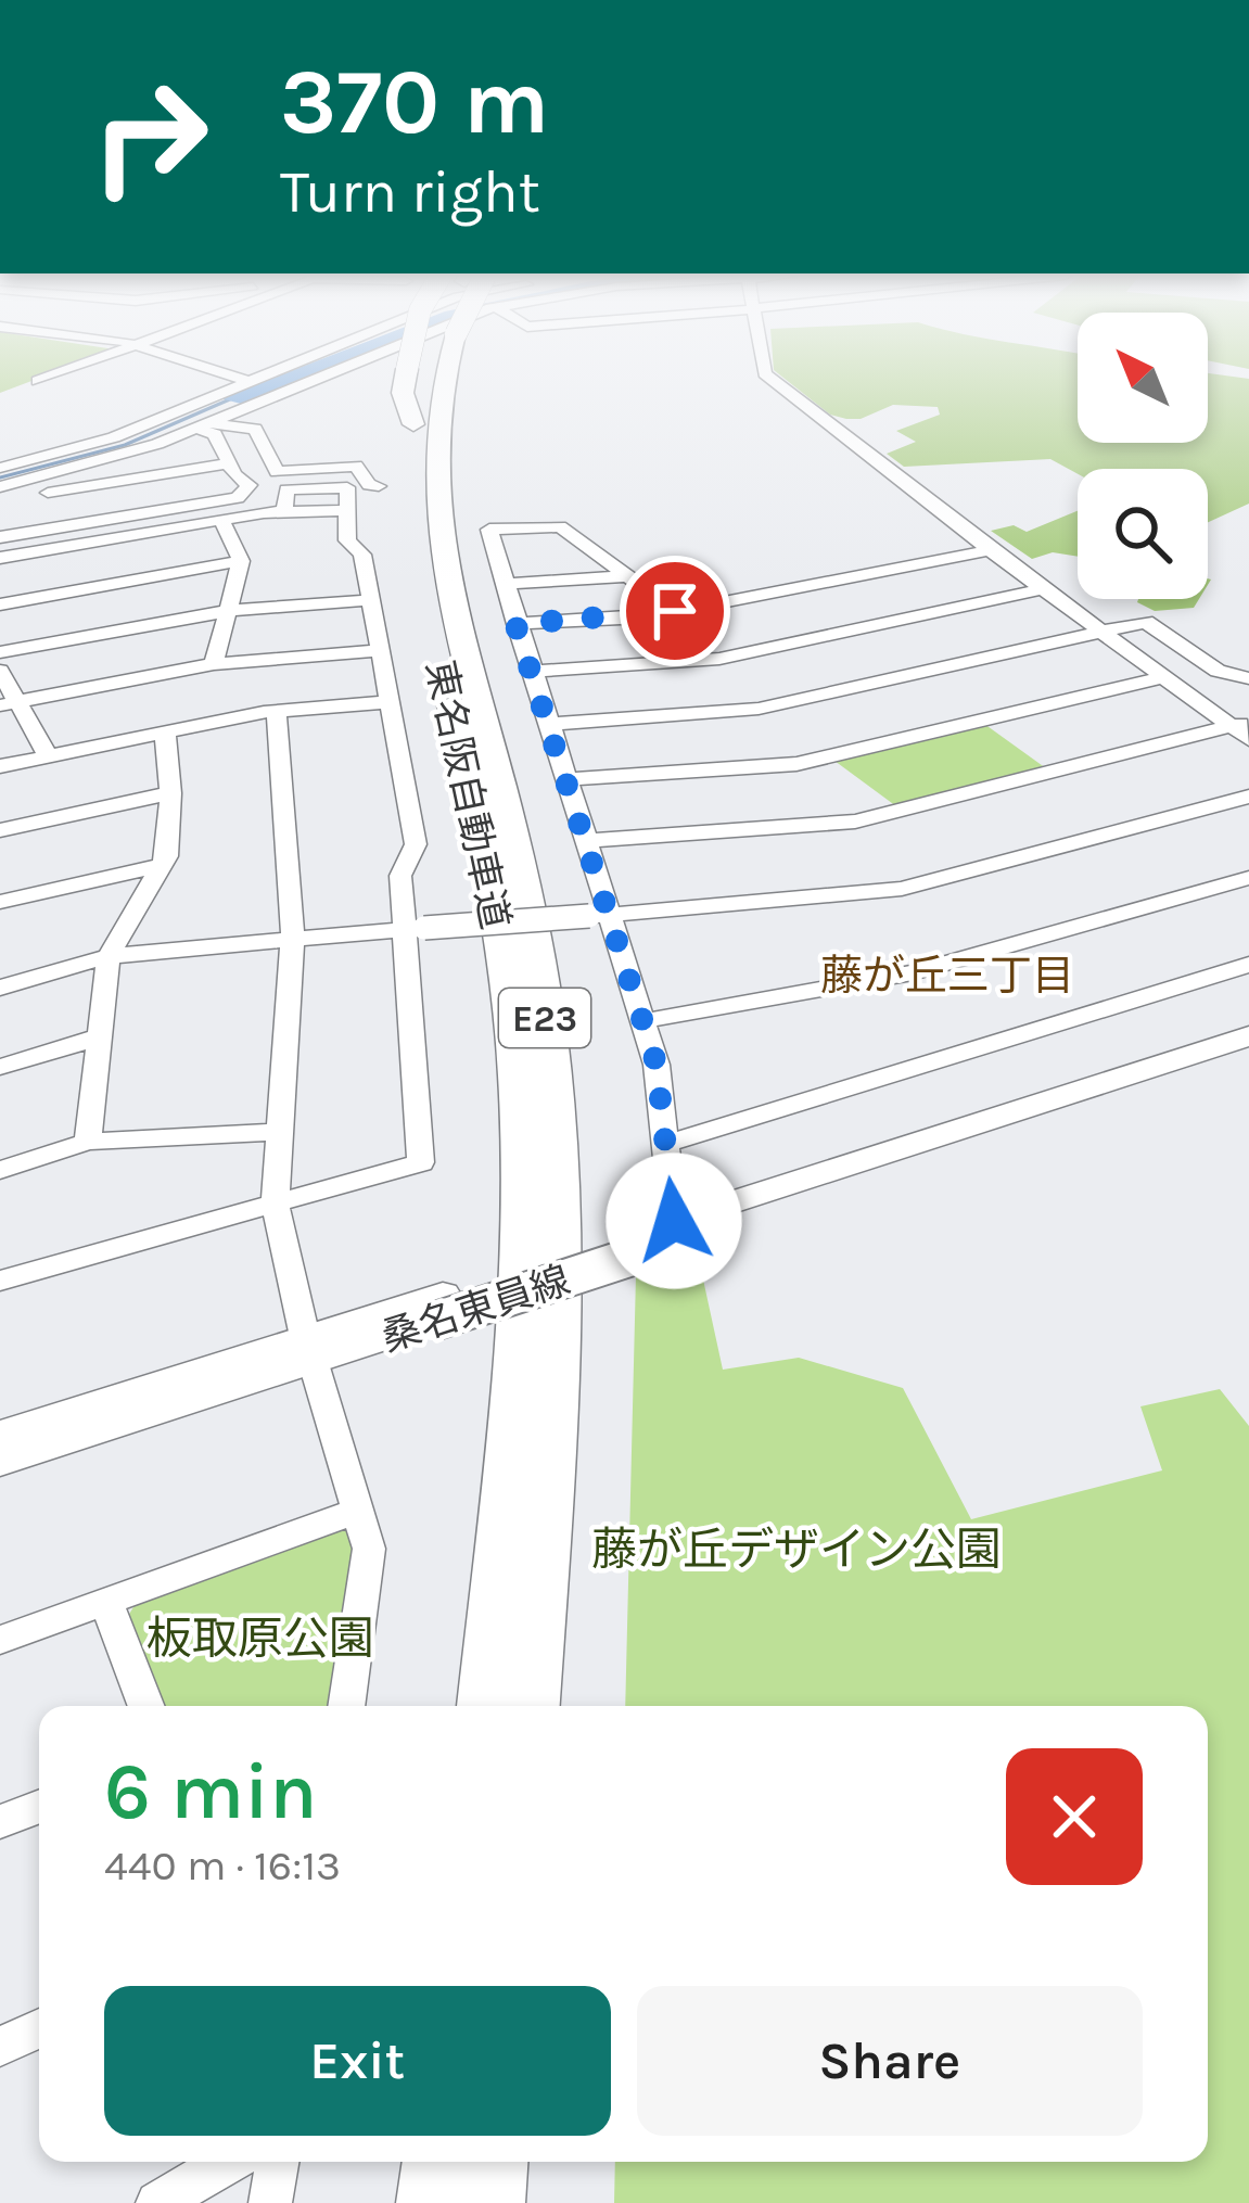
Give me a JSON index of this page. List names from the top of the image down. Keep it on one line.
{"streets":{"highway":["東名阪自動車道","E23"],"main road":["桑名東員線"]},"districts":["藤が丘三丁目"],"parks":["藤が丘デザイン公園","板取原公園"],"north":"top left","page":{"turn":["370 m","Turn right"],"heading":["6 min","440 m · 16:13"],"buttons":["Exit","Share"]}}
